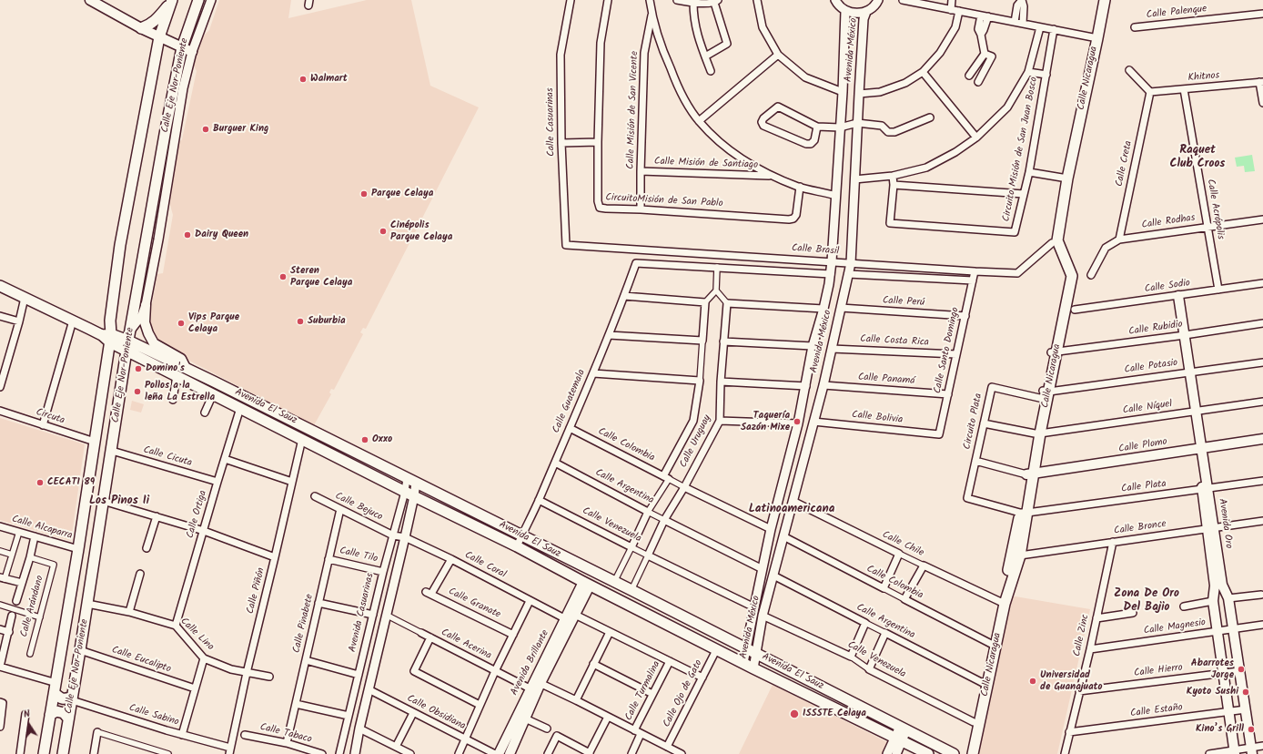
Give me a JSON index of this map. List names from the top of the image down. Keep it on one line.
{"streets":{"main road":["Calle Nicaragua","Calle Eje Nor-Poniente","Avenida El Sauz","Calle Plomo","Avenida Oro","Avenida Brillante"],"street":["Calle Palenque","Avenida México","Khitnos","Calle Misión de San Vicente","Calle Casuarinas","Circuito Misión de San Juan Bosco","Calle Misión de Santiago","Calle Creta","CircuitoMisión de San Pablo","Calle Acrópolis","Calle Rodhas","Calle Brasil","Calle Sodio","Calle Perú","Calle Rubidio","Calle Costa Rica","Calle Santo Domingo","Calle Potasio","Calle Panamá","Calle Guatemala","Calle Níquel","Circuta","Calle Bolivia","Circuito Plata","Calle Uruguay","Calle Colombia","Calle Cicuta","Calle Argentina","Calle Plata","Calle Bejuco","Calle Ortiga","Calle Venezuela","Calle Alcaparra","Calle Bronce","Calle Chile","Calle Tilo","Calle Coral","Calle Piñón","Calle Granate","Calle Arándano","Avenida Casuarinas","Calle Pinabete","Calle Magnesio","Calle Lino","Calle Zinc","Calle Acerina","Calle Eucalipto","Calle Hierro","Calle Turmalina","Calle Ojo de Gato","Calle Estaño","Calle Obsidiana","Calle Sabino","Calle Tabaco"]},"crossings":[["Avenida México","Calle Brasil"],["Avenida México","Calle Perú"],["Avenida México","Calle Costa Rica"],["Avenida México","Calle Panamá"],["Avenida México","Avenida El Sauz"],["Avenida México","Calle Bolivia"],["Avenida México","Calle Colombia"],["Avenida México","Calle Argentina"],["Avenida México","Calle Venezuela"],["Avenida México","Calle Chile"],["Khitnos","Calle Creta"],["Khitnos","Calle Acrópolis"],["Calle Nicaragua","Calle Brasil"],["Calle Nicaragua","Calle Rubidio"],["Calle Nicaragua","Calle Potasio"],["Calle Nicaragua","Calle Níquel"],["Calle Nicaragua","Circuito Plata"],["Calle Nicaragua","Calle Colombia"],["Calle Nicaragua","Calle Plomo"],["Calle Nicaragua","Calle Argentina"],["Calle Nicaragua","Calle Plata"],["Calle Nicaragua","Calle Venezuela"],["Calle Nicaragua","Calle Bronce"],["Calle Nicaragua","Calle Chile"],["Calle Eje Nor-Poniente","Avenida El Sauz"],["Calle Eje Nor-Poniente","Circuta"],["Calle Eje Nor-Poniente","Calle Cicuta"],["Calle Eje Nor-Poniente","Calle Alcaparra"],["Calle Eje Nor-Poniente","Calle Lino"],["Calle Eje Nor-Poniente","Calle Eucalipto"],["Calle Eje Nor-Poniente","Calle Sabino"],["Calle Misión de San Vicente","Calle Misión de Santiago"],["Calle Misión de San Vicente","CircuitoMisión de San Pablo"],["Calle Casuarinas","Calle Brasil"],["Calle Creta","Calle Rodhas"],["Calle Acrópolis","Calle Rodhas"],["Calle Acrópolis","Calle Sodio"],["Calle Brasil","Calle Santo Domingo"],["Calle Sodio","Avenida Oro"],["Calle Perú","Calle Santo Domingo"],["Calle Rubidio","Avenida Oro"],["Calle Costa Rica","Calle Santo Domingo"],["Calle Santo Domingo","Calle Panamá"],["Calle Santo Domingo","Calle Bolivia"],["Calle Potasio","Circuito Plata"],["Calle Potasio","Avenida Oro"],["Calle Guatemala","Avenida El Sauz"],["Calle Guatemala","Calle Colombia"],["Calle Guatemala","Calle Argentina"],["Calle Guatemala","Calle Venezuela"],["Avenida El Sauz","Calle Uruguay"],["Avenida El Sauz","Calle Ortiga"],["Avenida El Sauz","Calle Piñón"],["Avenida El Sauz","Avenida Casuarinas"],["Avenida El Sauz","Avenida Brillante"],["Avenida El Sauz","Calle Ojo de Gato"],["Calle Níquel","Circuito Plata"],["Calle Níquel","Avenida Oro"],["Circuito Plata","Calle Plomo"],["Circuito Plata","Calle Plata"],["Calle Uruguay","Calle Colombia"],["Calle Uruguay","Calle Argentina"],["Calle Uruguay","Calle Venezuela"],["Calle Plomo","Avenida Oro"],["Calle Cicuta","Calle Ortiga"],["Calle Plata","Avenida Oro"],["Calle Bejuco","Calle Coral"],["Calle Bejuco","Avenida Casuarinas"],["Calle Bejuco","Calle Pinabete"],["Calle Ortiga","Calle Lino"],["Avenida Oro","Calle Bronce"],["Avenida Oro","Calle Magnesio"],["Avenida Oro","Calle Hierro"],["Avenida Oro","Calle Estaño"],["Calle Bronce","Calle Zinc"],["Calle Tilo","Avenida Casuarinas"],["Calle Tilo","Calle Pinabete"],["Calle Coral","Calle Granate"],["Calle Coral","Avenida Casuarinas"],["Calle Coral","Avenida Brillante"],["Calle Coral","Calle Turmalina"],["Calle Coral","Calle Ojo de Gato"],["Calle Piñón","Calle Lino"],["Calle Piñón","Calle Sabino"],["Calle Pinabete","Calle Tabaco"],["Calle Magnesio","Calle Zinc"],["Calle Zinc","Calle Hierro"],["Calle Zinc","Calle Estaño"],["Calle Acerina","Avenida Brillante"]],"districts":["Raquet Club Croos","Los Pinos Ii","Latinoamericana","Zona De Oro Del Bajio"],"places":["Walmart","Burguer King","Parque Celaya","Cinépolis Parque Celaya","Dairy Queen","Steren Parque Celaya","Suburbia","Vips Parque Celaya","Domino's","Pollos a la leña La Estrella","Taquería Sazón Mixe","Oxxo","CECATI 89","Abarrotes Jorge","Universidad de Guanajuato","Kyoto Sushi","ISSSTE Celaya","Kino’s Grill"],"north":"top"}
